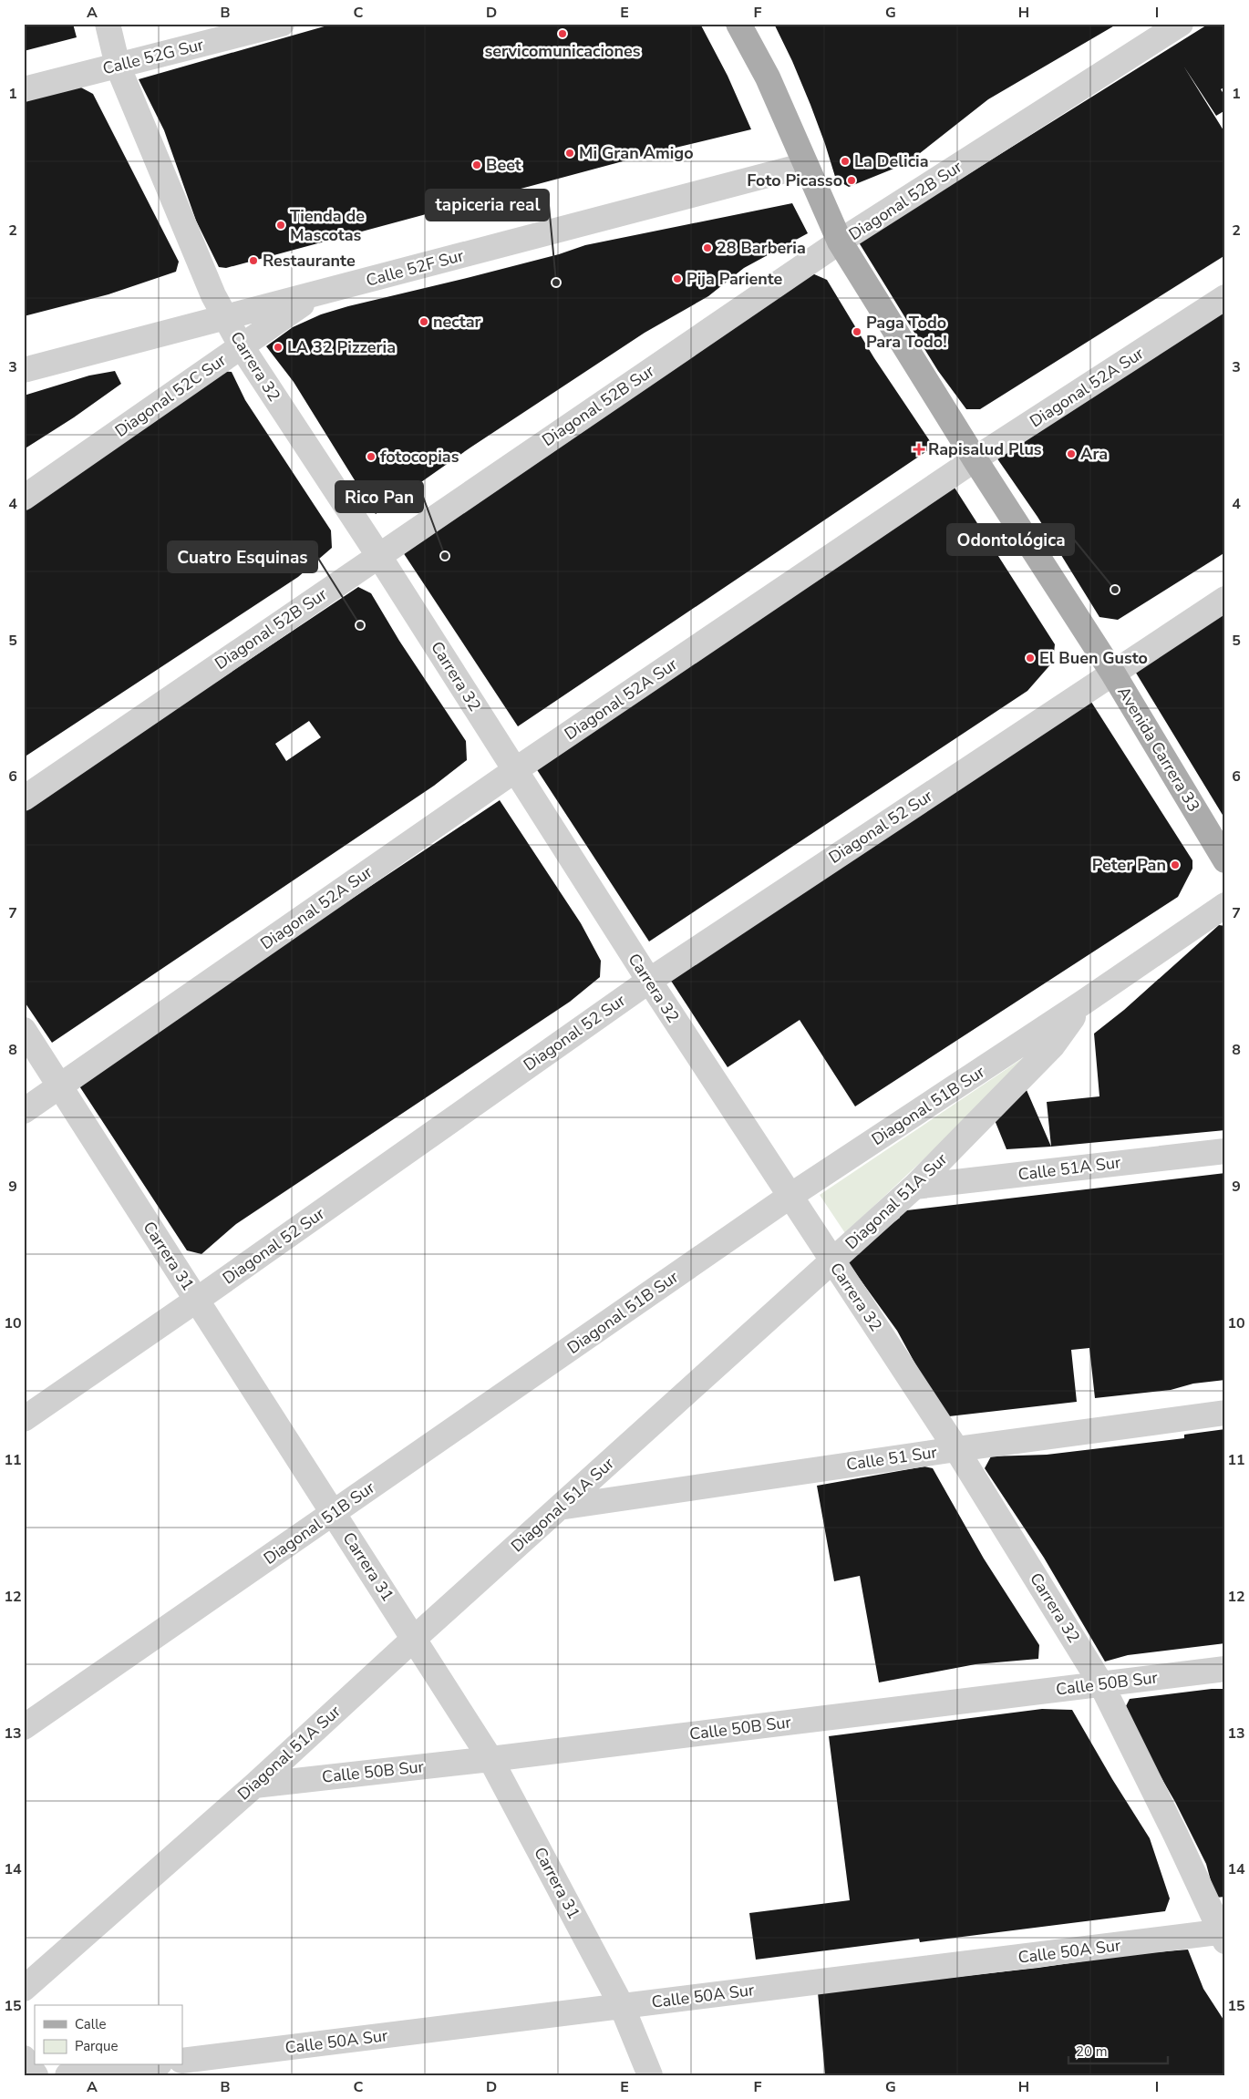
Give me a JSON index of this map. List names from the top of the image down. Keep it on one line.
{"streets":{"main road":["Avenida Carrera 33"],"street":["Calle 52G Sur","Diagonal 52B Sur","Calle 52F Sur","Carrera 32","Diagonal 52A Sur","Diagonal 52C Sur","Diagonal 52 Sur","Diagonal 51B Sur","Calle 51A Sur","Diagonal 51A Sur","Carrera 31","Calle 51 Sur","Calle 50B Sur","Calle 50A Sur"]},"crossings":[["Calle 52G Sur","Carrera 32"],["Diagonal 52B Sur","Carrera 32"],["Diagonal 52B Sur","Avenida Carrera 33"],["Calle 52F Sur","Carrera 32"],["Calle 52F Sur","Diagonal 52C Sur"],["Calle 52F Sur","Avenida Carrera 33"],["Carrera 32","Diagonal 52A Sur"],["Carrera 32","Diagonal 52C Sur"],["Carrera 32","Diagonal 52 Sur"],["Carrera 32","Diagonal 51B Sur"],["Carrera 32","Diagonal 51A Sur"],["Carrera 32","Calle 51 Sur"],["Carrera 32","Calle 50B Sur"],["Carrera 32","Calle 50A Sur"],["Diagonal 52A Sur","Avenida Carrera 33"],["Diagonal 52A Sur","Carrera 31"],["Avenida Carrera 33","Diagonal 52 Sur"],["Diagonal 52 Sur","Carrera 31"],["Diagonal 51B Sur","Diagonal 51A Sur"],["Diagonal 51B Sur","Carrera 31"],["Calle 51A Sur","Diagonal 51A Sur"],["Diagonal 51A Sur","Carrera 31"],["Diagonal 51A Sur","Calle 51 Sur"],["Diagonal 51A Sur","Calle 50B Sur"],["Carrera 31","Calle 50B Sur"],["Carrera 31","Calle 50A Sur"]],"places":{"other":["servicomunicaciones","Mi Gran Amigo","La Delicia","Beet","Foto Picasso","Tienda de Mascotas","28 Barberia","Restaurante","Pija Pariente","tapiceria real","nectar","Paga Todo Para Todo!","LA 32 Pizzeria","Ara","fotocopias","Rico Pan","Odontológica","Cuatro Esquinas","El Buen Gusto","Peter Pan"],"health":["Rapisalud Plus"]},"legend":["Calle","Parque"],"scale_bar":"20 m","grid":{"columns":["A","B","C","D","E","F","G","H","I"],"rows":["1","2","3","4","5","6","7","8","9","10","11","12","13","14","15"]}}
